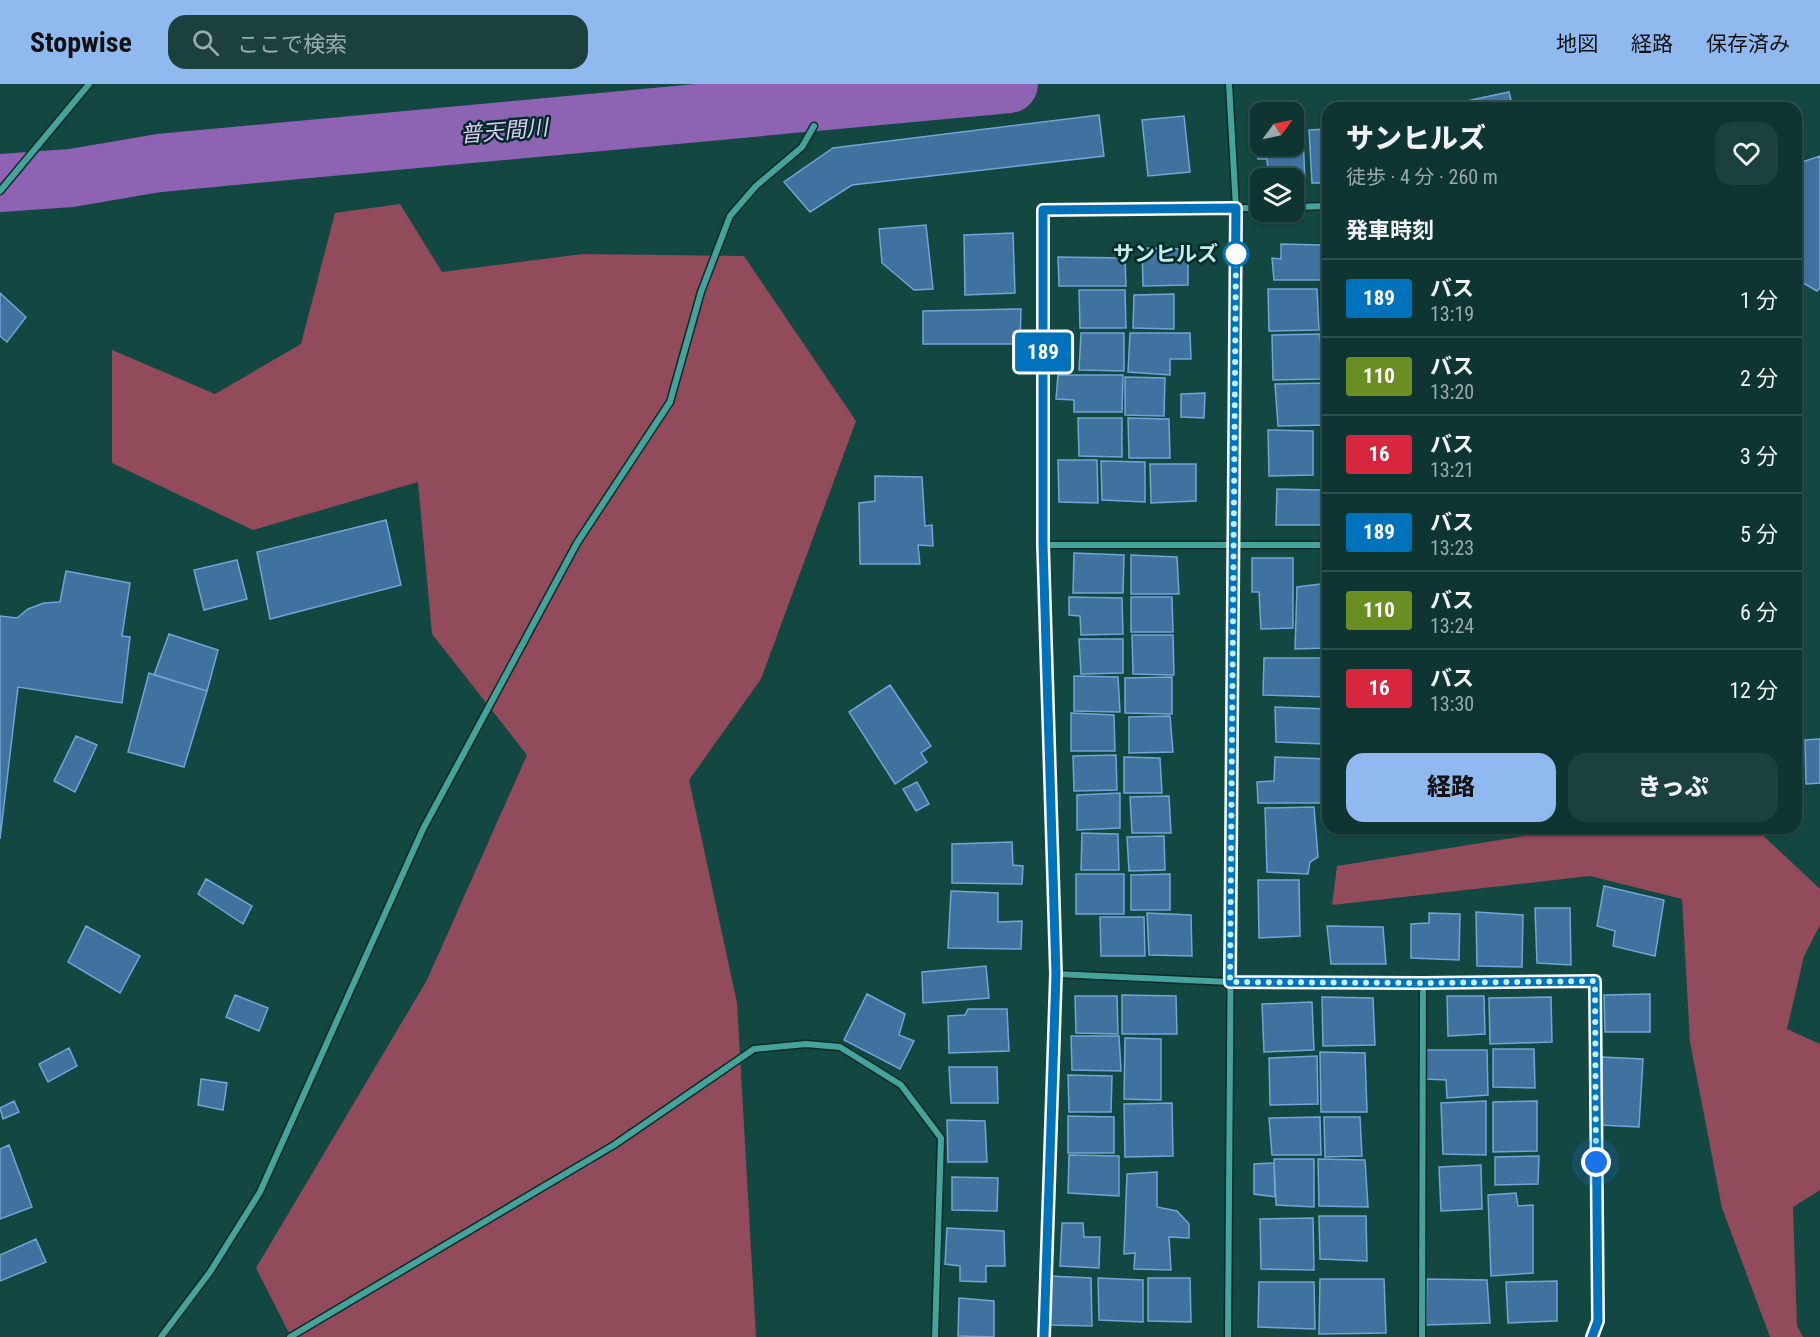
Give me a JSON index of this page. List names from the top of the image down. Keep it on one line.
{"water":["普天間川"],"places":["サンヒルズ"],"lines":["bus line 189"],"north":"top right","page":{"header":"Stopwise","search":"ここで検索","nav":["地図","経路","保存済み"],"on_map":"189","heading":[["サンヒルズ","徒歩 · 4 分 · 260 m"],"発車時刻"],"list":[{"mark":"189","name":"バス","note":"13:19","value":"1 分"},{"mark":"110","name":"バス","note":"13:20","value":"2 分"},{"mark":"16","name":"バス","note":"13:21","value":"3 分"},{"mark":"189","name":"バス","note":"13:23","value":"5 分"},{"mark":"110","name":"バス","note":"13:24","value":"6 分"},{"mark":"16","name":"バス","note":"13:30","value":"12 分"}],"buttons":["経路","きっぷ"]}}
